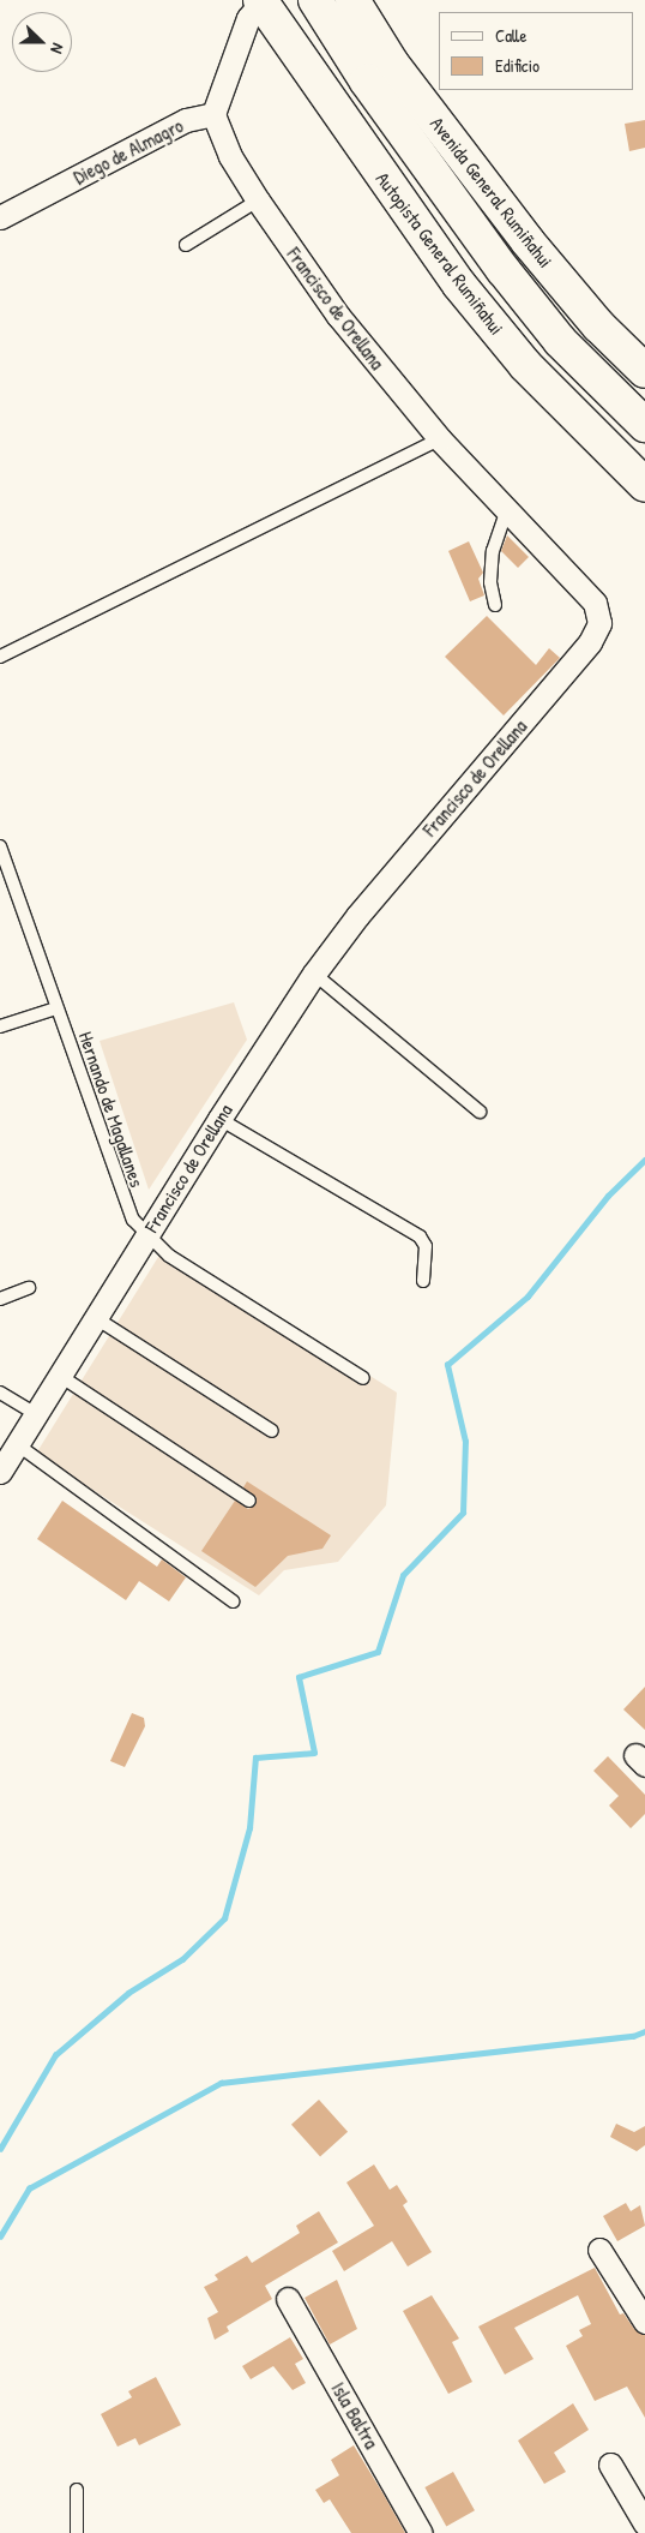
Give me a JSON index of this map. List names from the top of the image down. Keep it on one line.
{"streets":{"main road":["Avenida General Rumiñahui","Autopista General Rumiñahui"],"street":["Diego de Almagro","Francisco de Orellana","Isla Baltra"],"lane":["Hernando de Magallanes"]},"crossings":[["Diego de Almagro","Francisco de Orellana"],["Francisco de Orellana","Hernando de Magallanes"]],"legend":["Calle","Edificio"],"north":"right"}
